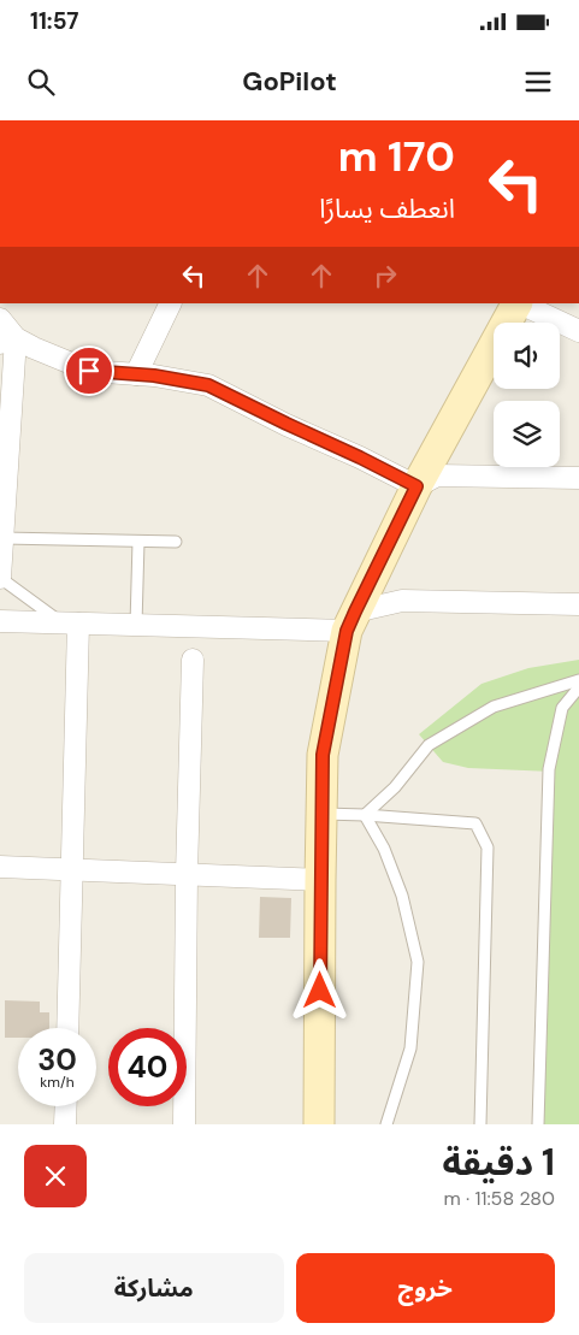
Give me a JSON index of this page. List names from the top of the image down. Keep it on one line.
{"page":{"status":"11:57","header":"GoPilot","turn":["170 m","انعطف يسارًا"],"speed":"30 km/h","limit":"40","heading":["1 دقيقة","280 m · 11:58"],"buttons":["خروج","مشاركة"]}}
